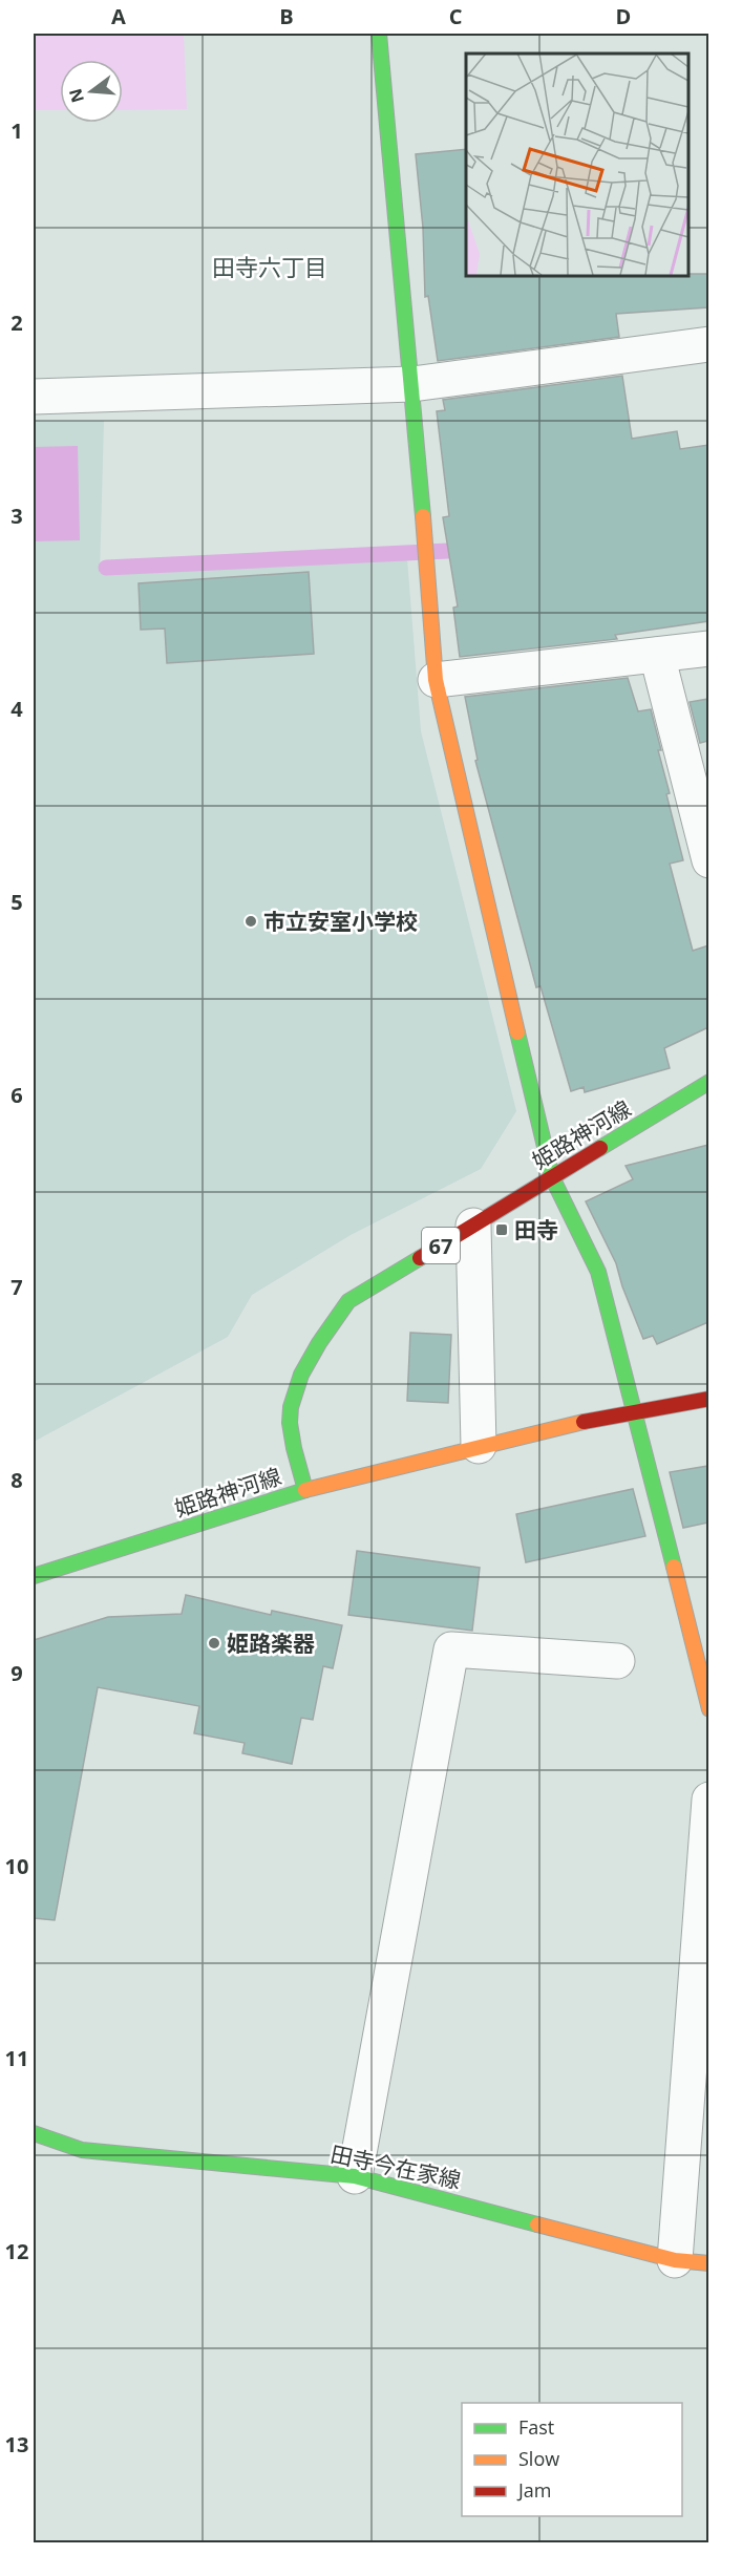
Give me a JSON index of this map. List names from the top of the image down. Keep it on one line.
{"streets":{"street":["姫路神河線","67","田寺今在家線"]},"districts":["田寺六丁目"],"places":{"other":["市立安室小学校","姫路楽器"],"transit":["田寺"]},"legend":["Fast","Slow","Jam"],"north":"left","grid":{"columns":["A","B","C","D"],"rows":["1","2","3","4","5","6","7","8","9","10","11","12","13"]}}
